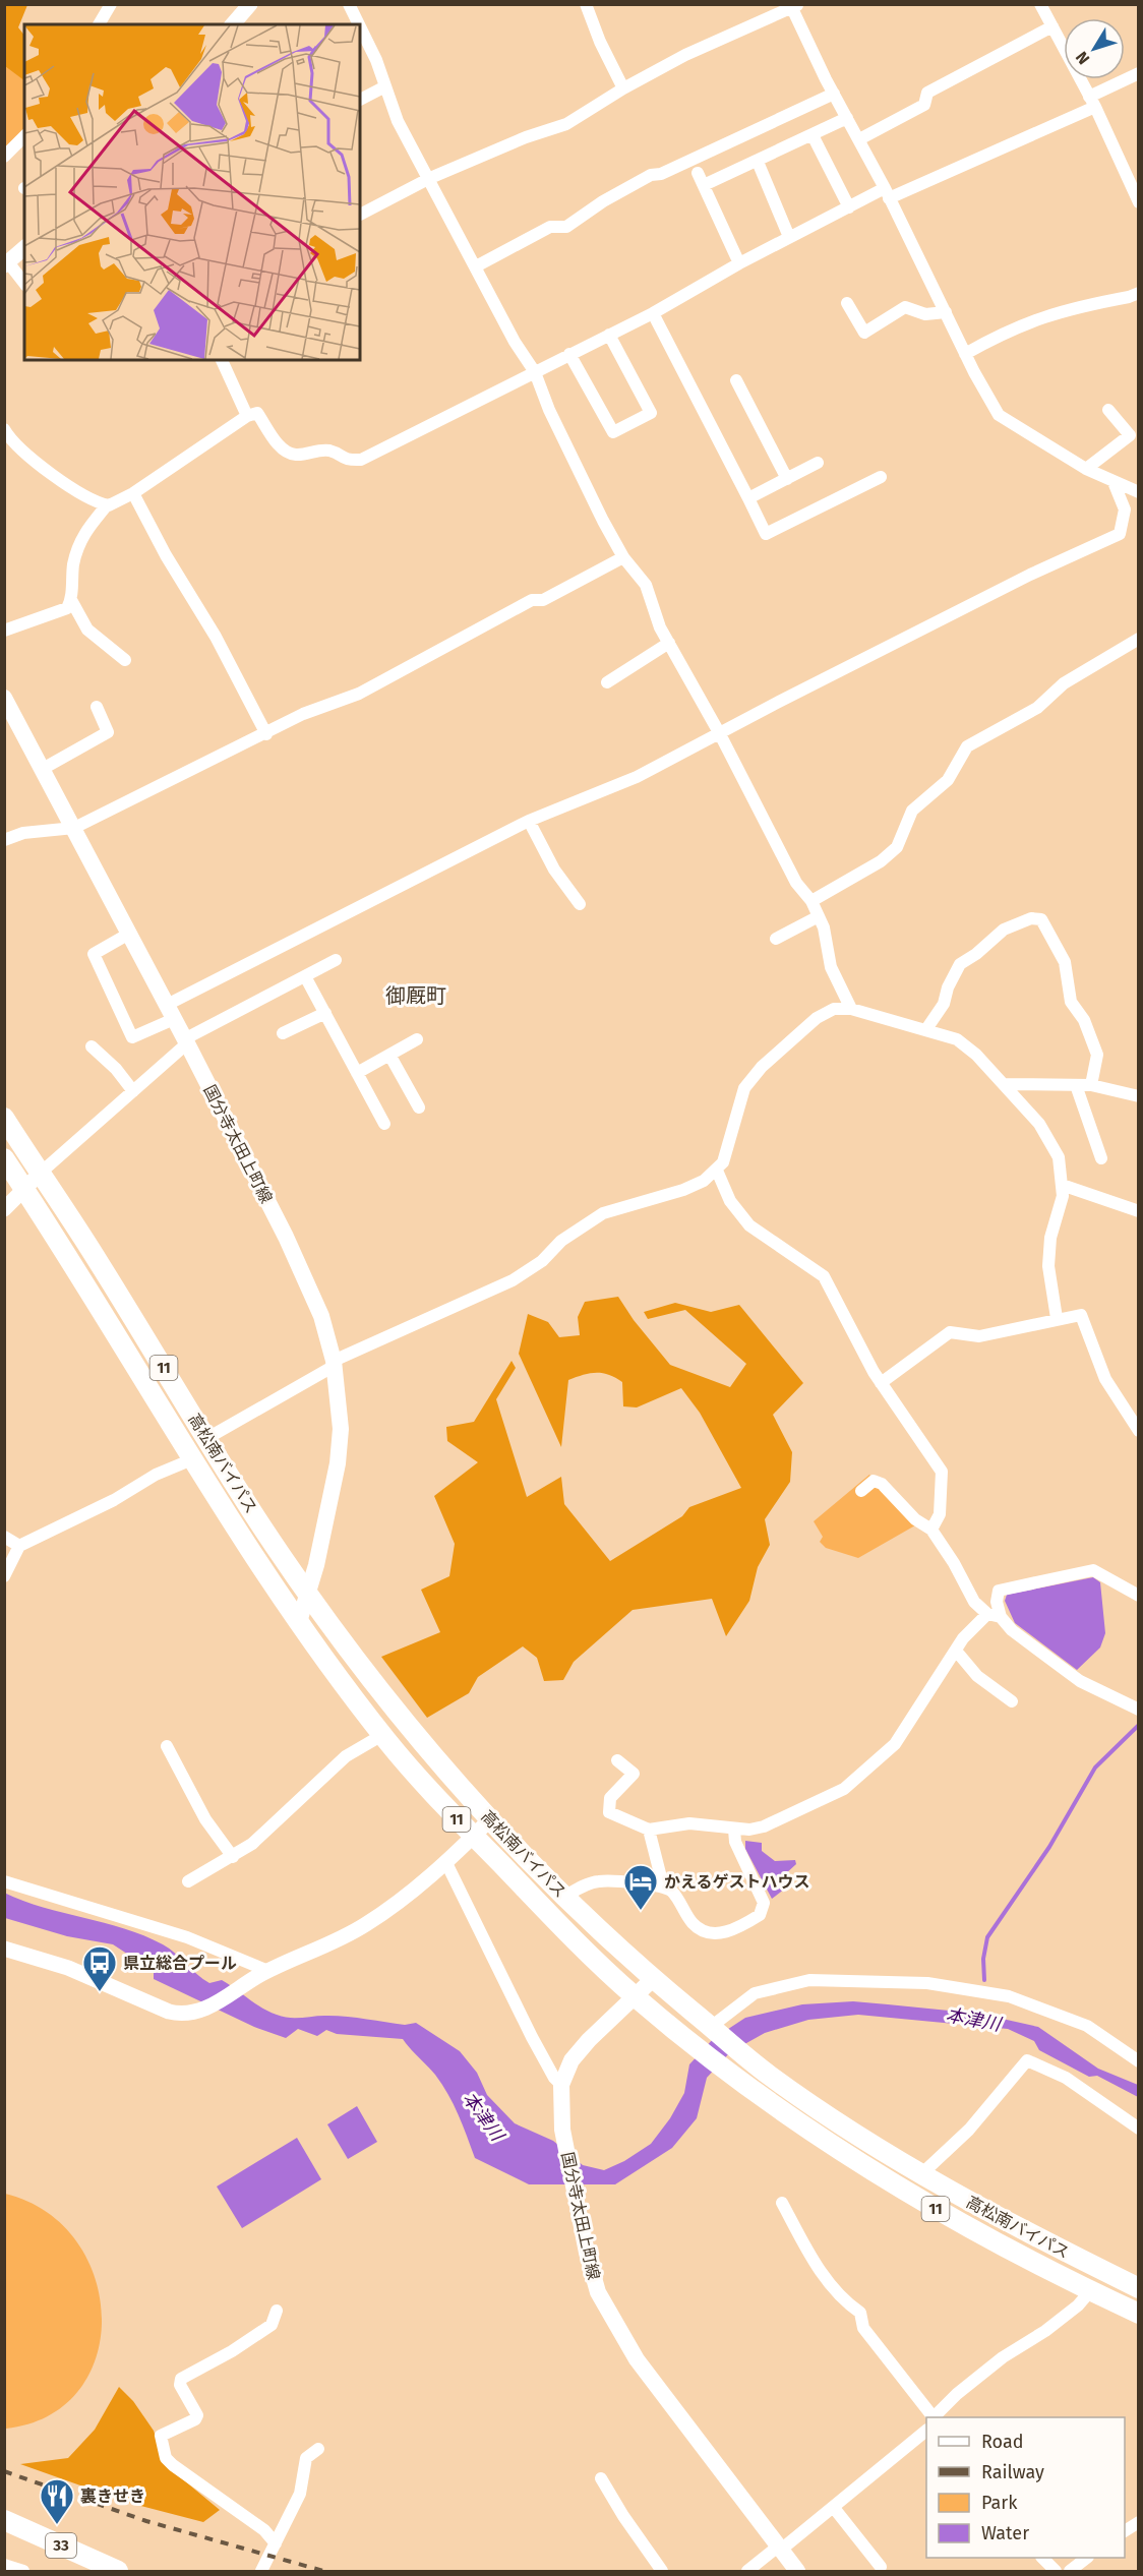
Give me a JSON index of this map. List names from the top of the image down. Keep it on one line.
{"streets":{"main road":["国分寺太田上町線","11","高松南バイパス","33"]},"crossings":[["国分寺太田上町線","高松南バイパス"]],"districts":["御厩町"],"water":["本津川"],"places":{"hotel":["かえるゲストハウス"],"bus stop":["県立総合プール"],"restaurant":["裏きせき"]},"legend":["Road","Railway","Park","Water"],"north":"bottom left"}
